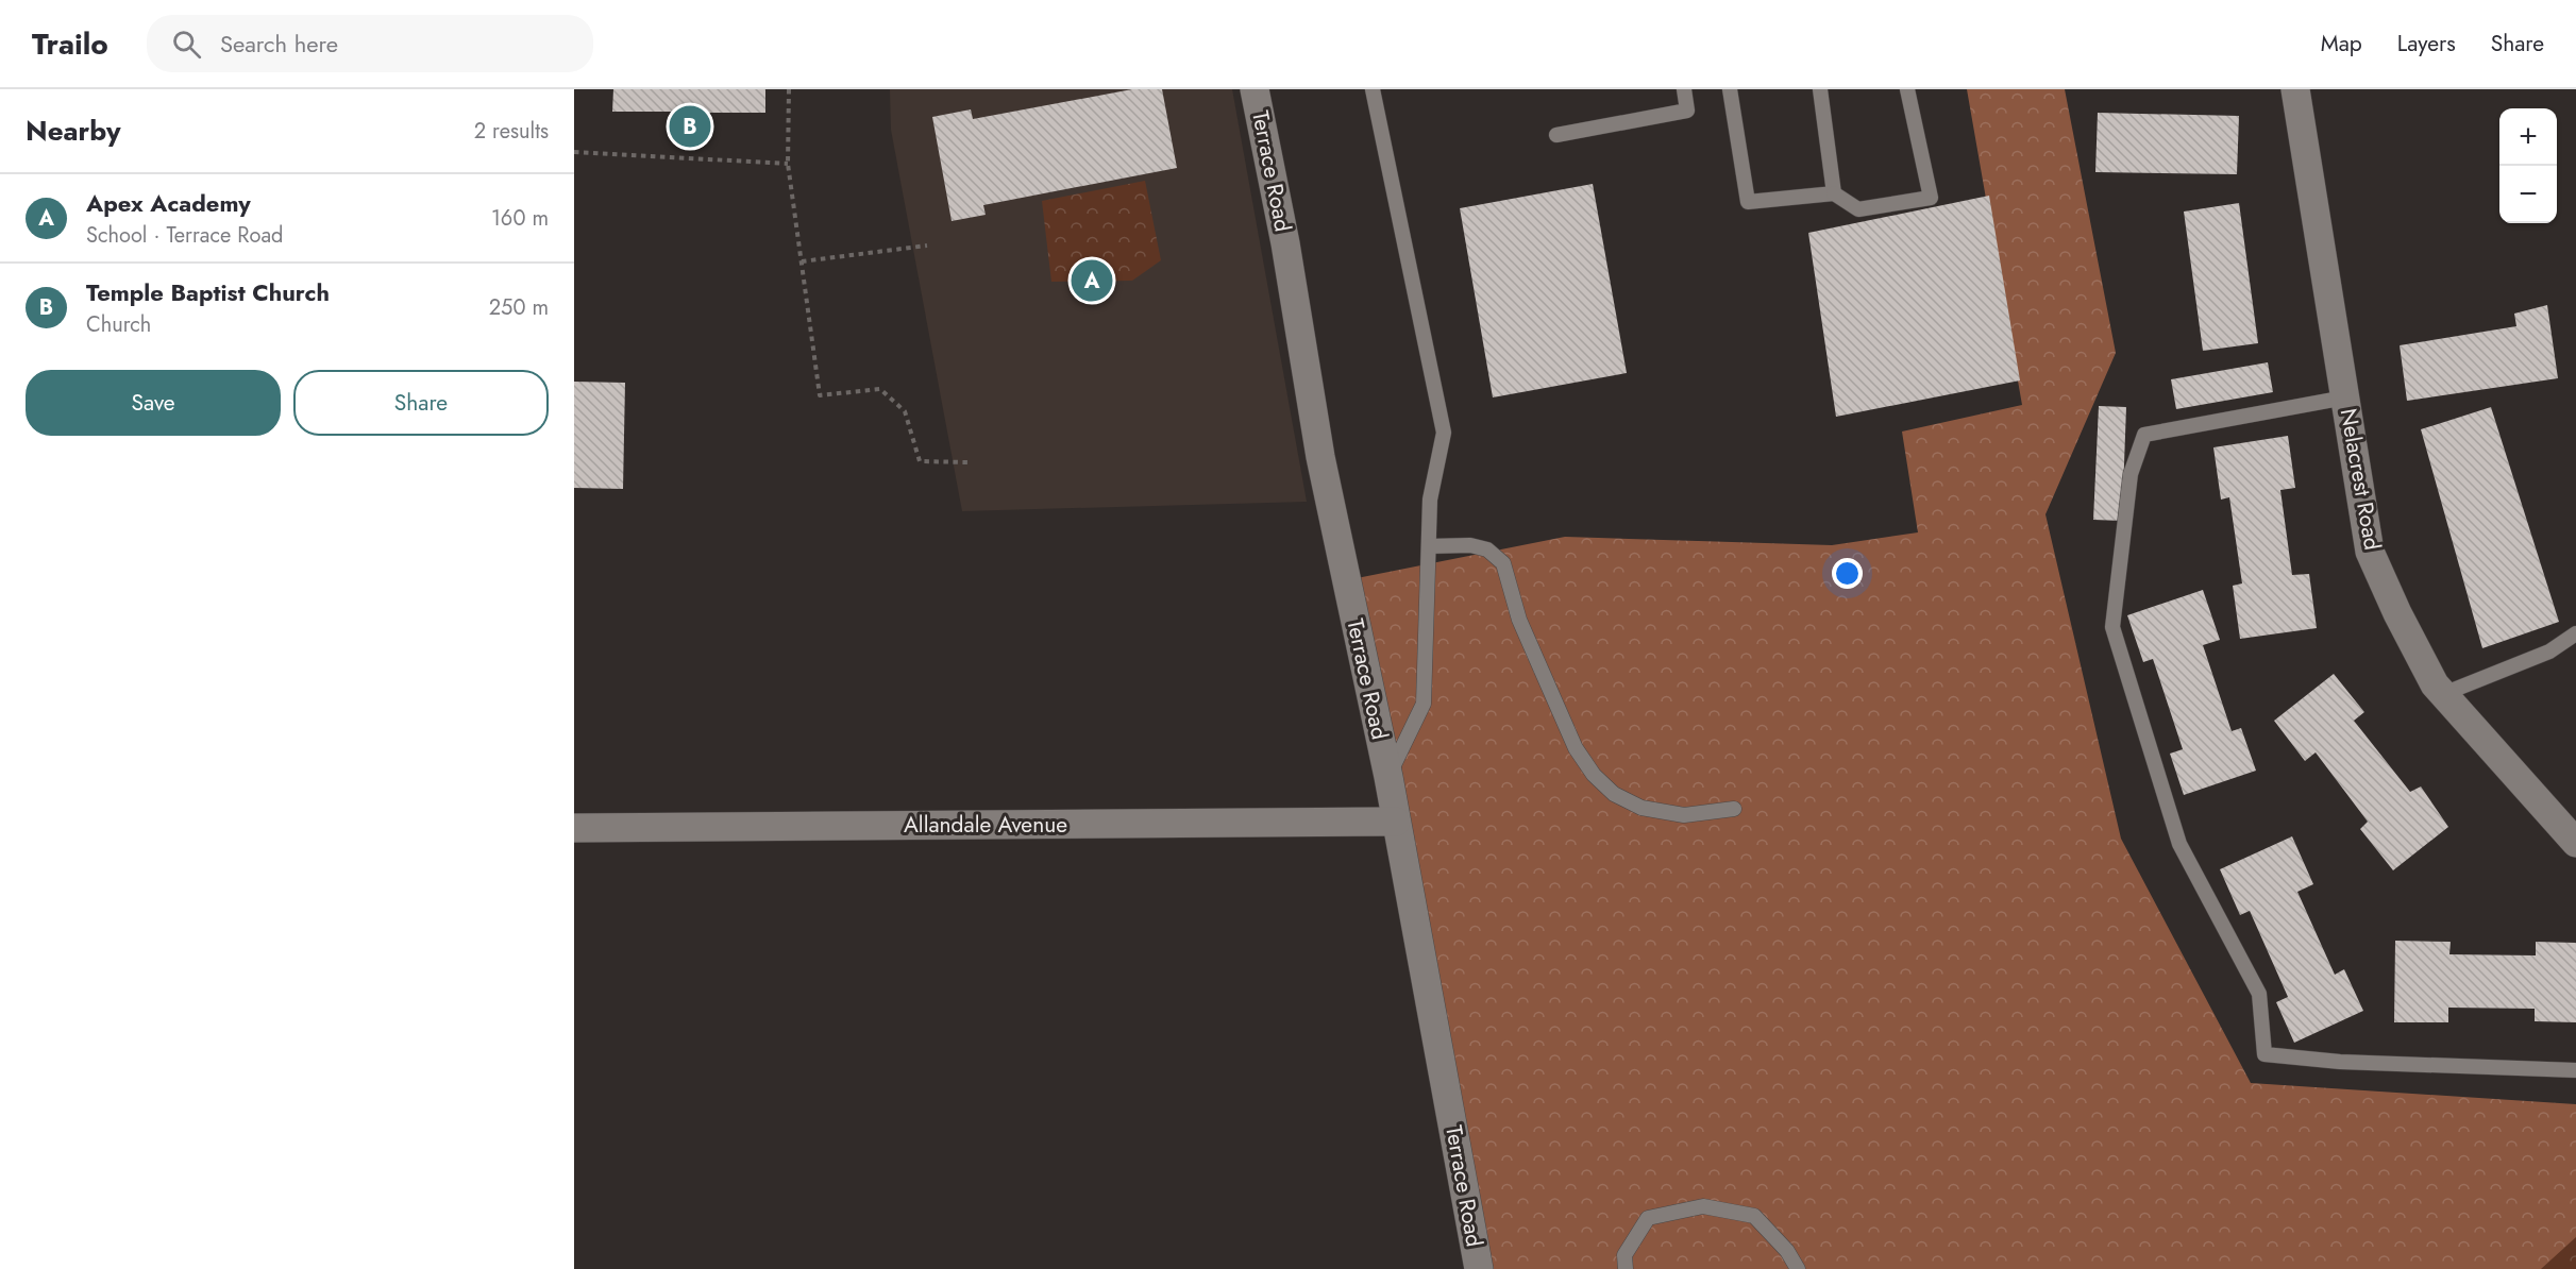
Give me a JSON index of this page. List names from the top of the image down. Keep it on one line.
{"streets":{"street":["Terrace Road","Nelacrest Road","Allandale Avenue"]},"crossings":[["Terrace Road","Allandale Avenue"]],"page":{"header":"Trailo","search":"Search here","nav":["Map","Layers","Share"],"heading":["Nearby","2 results"],"pins":["B","A"],"map_buttons":["+","−"],"list":[{"mark":"A","name":"Apex Academy","note":"School · Terrace Road","value":"160 m"},{"mark":"B","name":"Temple Baptist Church","note":"Church","value":"250 m"}],"buttons":["Save","Share"]}}
